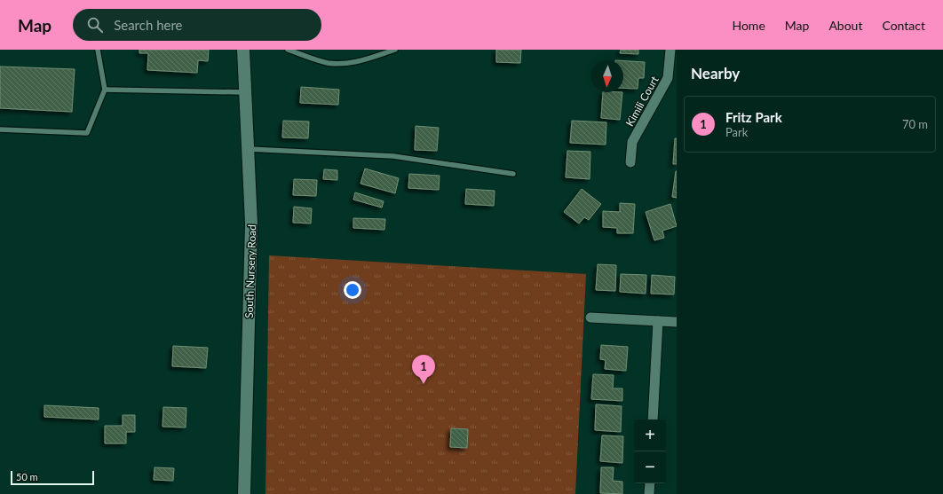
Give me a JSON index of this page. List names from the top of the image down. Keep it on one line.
{"streets":{"street":["Kimili Court","South Nursery Road"]},"scale_bar":"50 m","north":"bottom","page":{"header":"Map","search":"Search here","nav":["Home","Map","About","Contact"],"heading":"Nearby","list":[{"mark":"1","name":"Fritz Park","note":"Park","value":"70 m"}],"pins":"1","map_buttons":["+","−"],"scale":"50 m"}}
